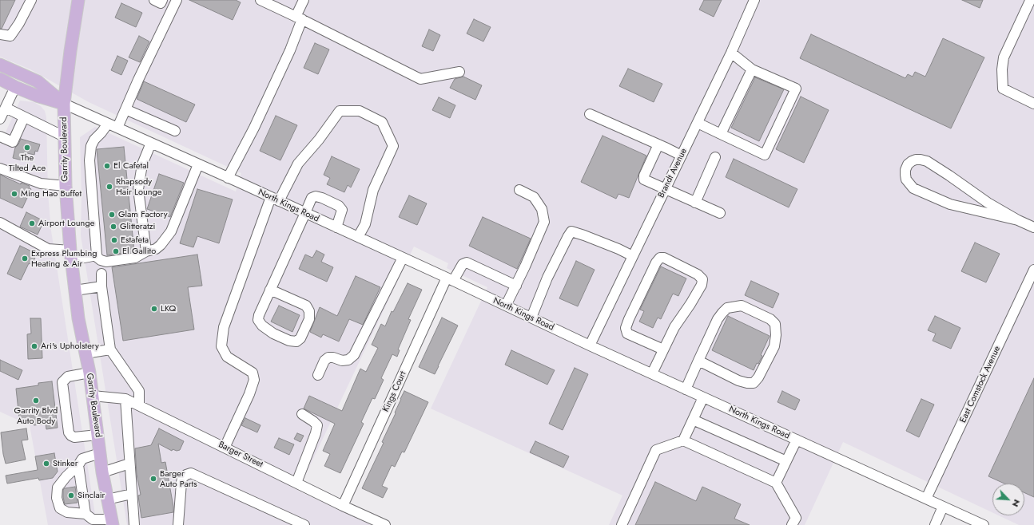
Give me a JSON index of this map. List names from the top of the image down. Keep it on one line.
{"streets":{"main road":["Garrity Boulevard","North Kings Road"],"street":["Brandt Avenue","East Comstock Avenue","Kings Court","Barger Street"]},"crossings":[["Garrity Boulevard","North Kings Road"],["Garrity Boulevard","Barger Street"],["Brandt Avenue","North Kings Road"],["North Kings Road","East Comstock Avenue"],["North Kings Road","Kings Court"],["Kings Court","Barger Street"]],"places":["The Tilted Ace","El Cafetal","Rhapsody Hair Lounge","Ming Hao Buffet","Glam Factory","Airport Lounge","Glitteratzi","Estafeta","El Gallito","Express Plumbing Heating & Air","LKQ","Ari's Upholstery","Garrity Blvd Auto Body","Stinker","Barger Auto Parts","Sinclair"],"north":"bottom right"}
